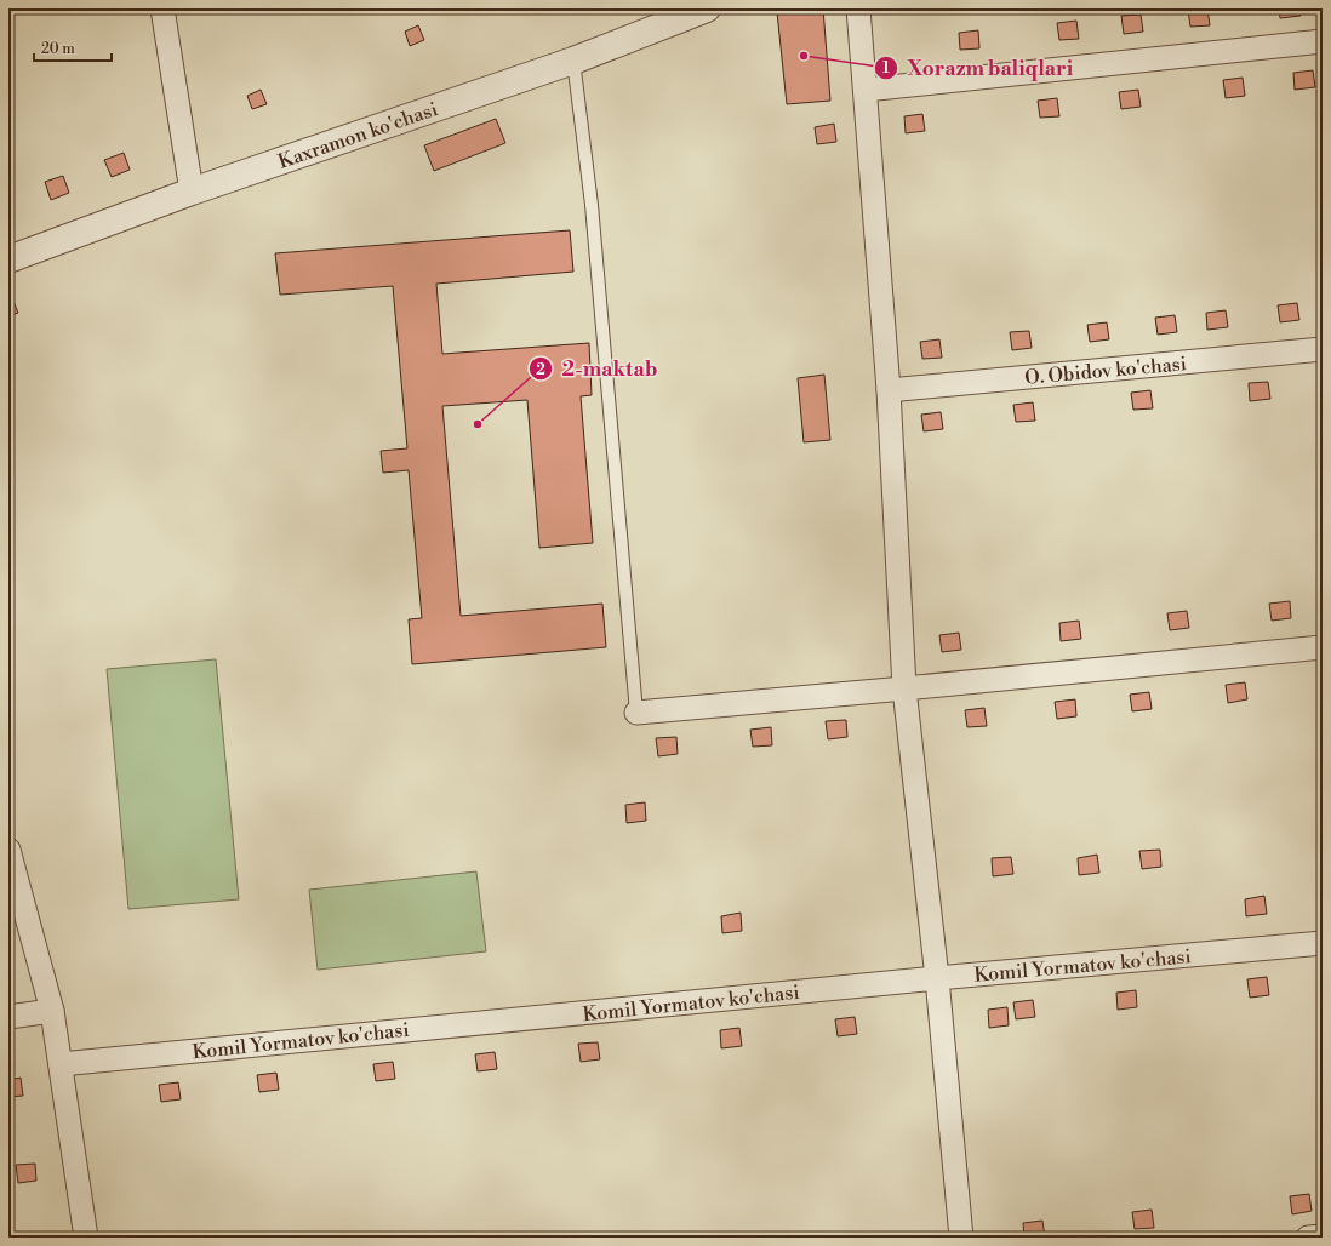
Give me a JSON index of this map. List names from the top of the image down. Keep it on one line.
{"streets":{"street":["Kaxramon ko'chasi","O. Obidov ko'chasi","Komil Yormatov ko'chasi"]},"places":["Xorazm baliqlari","2-maktab"],"scale_bar":"20 m"}
